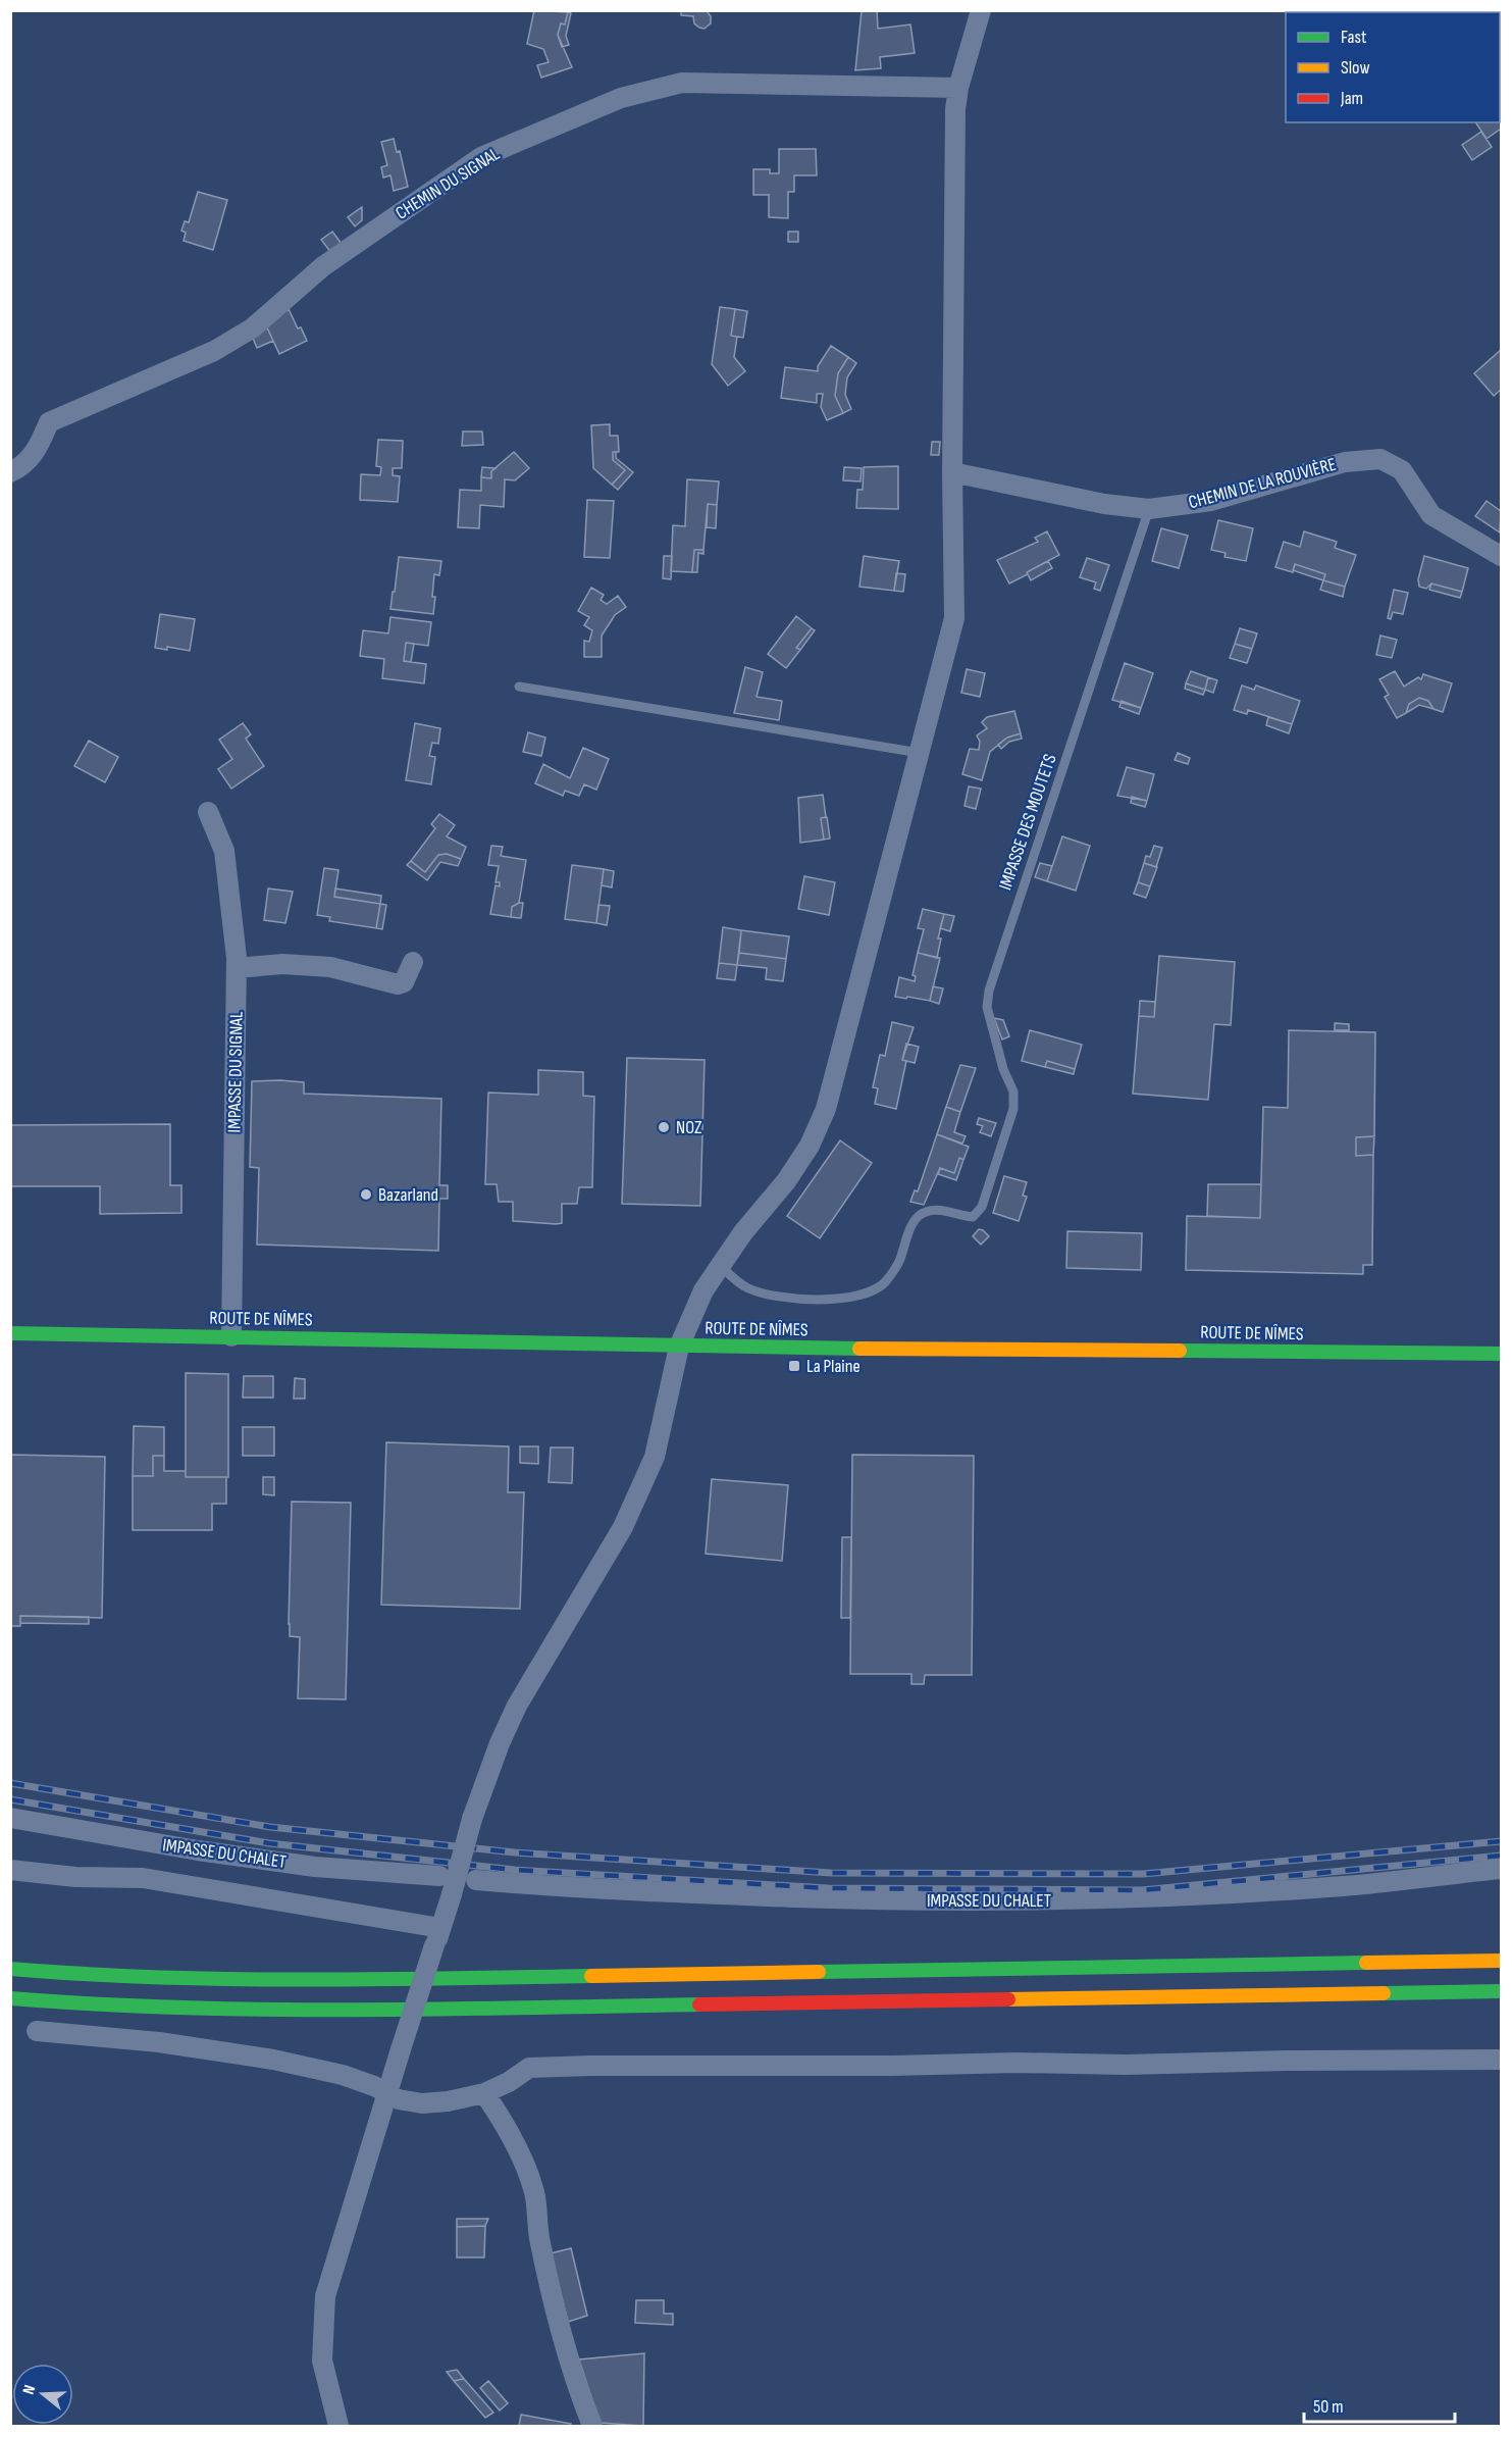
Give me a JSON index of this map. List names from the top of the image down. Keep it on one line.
{"streets":{"main road":["ROUTE DE NÎMES"],"street":["CHEMIN DU SIGNAL","CHEMIN DE LA ROUVIÈRE","IMPASSE DU SIGNAL","IMPASSE DU CHALET"],"lane":["IMPASSE DES MOUTETS"]},"crossings":[["CHEMIN DE LA ROUVIÈRE","IMPASSE DES MOUTETS"],["IMPASSE DU SIGNAL","ROUTE DE NÎMES"]],"places":{"other":["NOZ","Bazarland"],"transit":["La Plaine"]},"legend":["Fast","Slow","Jam"],"scale_bar":"50 m","north":"left"}
